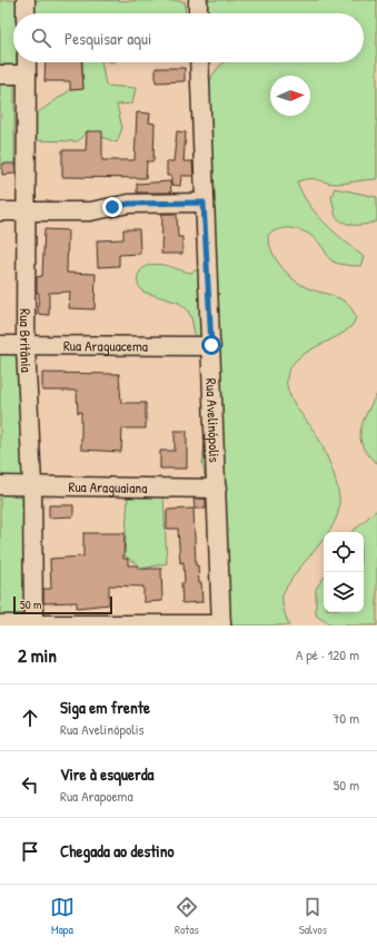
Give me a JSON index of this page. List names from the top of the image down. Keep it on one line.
{"streets":{"street":["Rua Britânia","Rua Araguacema","Rua Avelinópolis","Rua Araguaiana"]},"crossings":[["Rua Britânia","Rua Araguacema"],["Rua Britânia","Rua Araguaiana"],["Rua Araguacema","Rua Avelinópolis"],["Rua Avelinópolis","Rua Araguaiana"]],"scale_bar":"50 m","north":"right","page":{"search":"Pesquisar aqui","scale":"50 m","heading":["2 min","A pé · 120 m"],"list":[["Siga em frente","Rua Avelinópolis","70 m"],["Vire à esquerda","Rua Arapoema","50 m"],"Chegada ao destino"],"nav":["Mapa","Rotas","Salvos"]}}
